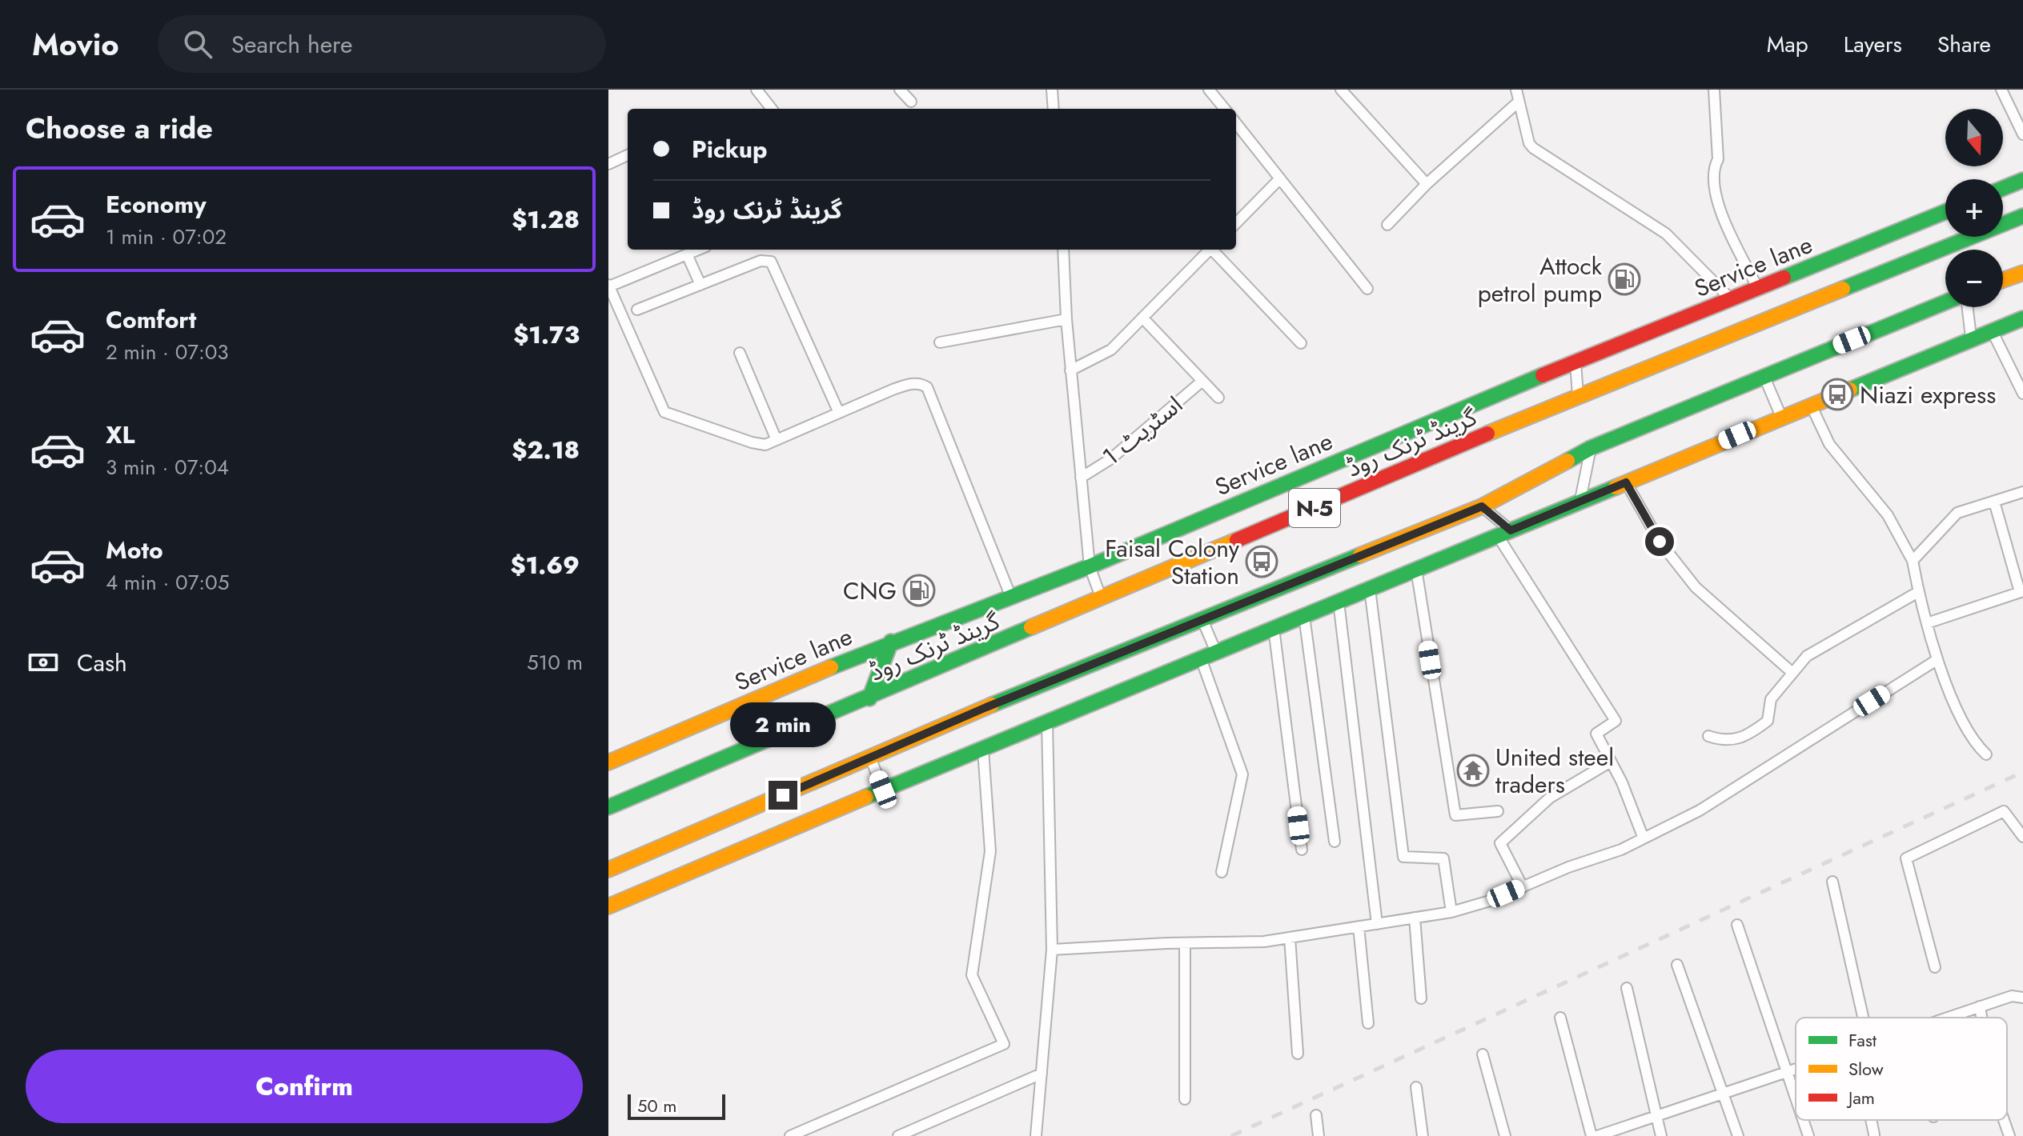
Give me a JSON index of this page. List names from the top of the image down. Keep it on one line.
{"streets":{"main road":["Service lane","گرینڈ ٹرنک روڈ","N-5"],"street":["اسٹریٹ 1"]},"places":{"fuel station":["Attock petrol pump","CNG"],"bus stop":["Niazi express","Faisal Colony Station"],"temple":["United steel traders"]},"legend":["Fast","Slow","Jam"],"scale_bar":"50 m","north":"bottom","page":{"header":"Movio","search":"Search here","nav":["Map","Layers","Share"],"heading":"Choose a ride","map_buttons":["+","−"],"banner":["Pickup","گرینڈ ٹرنک روڈ"],"list":[{"name":"Economy","note":"1 min · 07:02","value":"$1.28"},{"name":"Comfort","note":"2 min · 07:03","value":"$1.73"},{"name":"XL","note":"3 min · 07:04","value":"$2.18"},{"name":"Moto","note":"4 min · 07:05","value":"$1.69"}],"pay":["Cash","510 m"],"bubble":"2 min","buttons":"Confirm","scale":"50 m"}}
